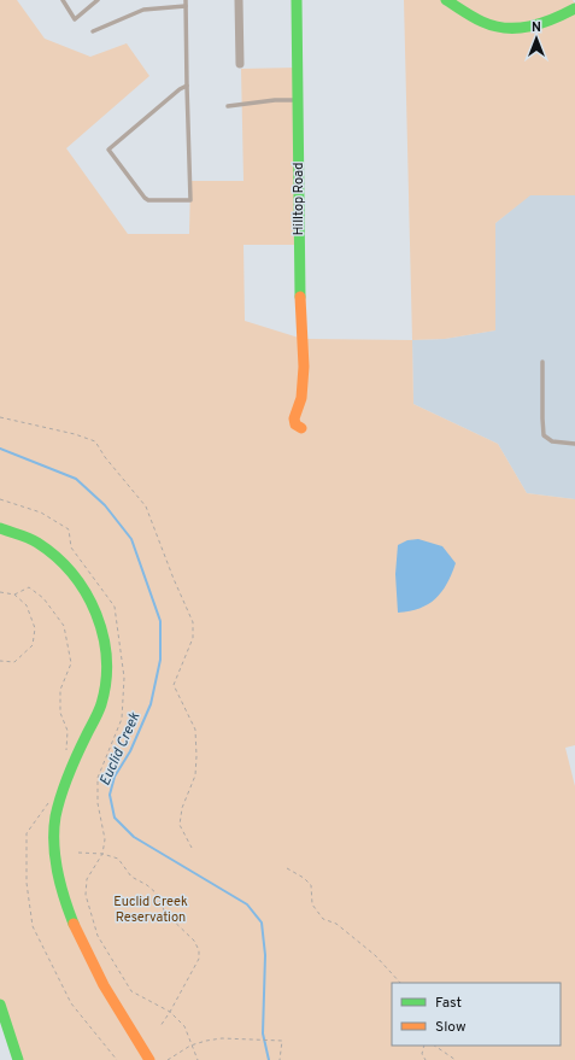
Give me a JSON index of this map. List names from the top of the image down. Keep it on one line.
{"streets":{"street":["Hilltop Road"]},"water":["Euclid Creek"],"parks":["Euclid Creek Reservation"],"legend":["Fast","Slow"],"north":"top"}
